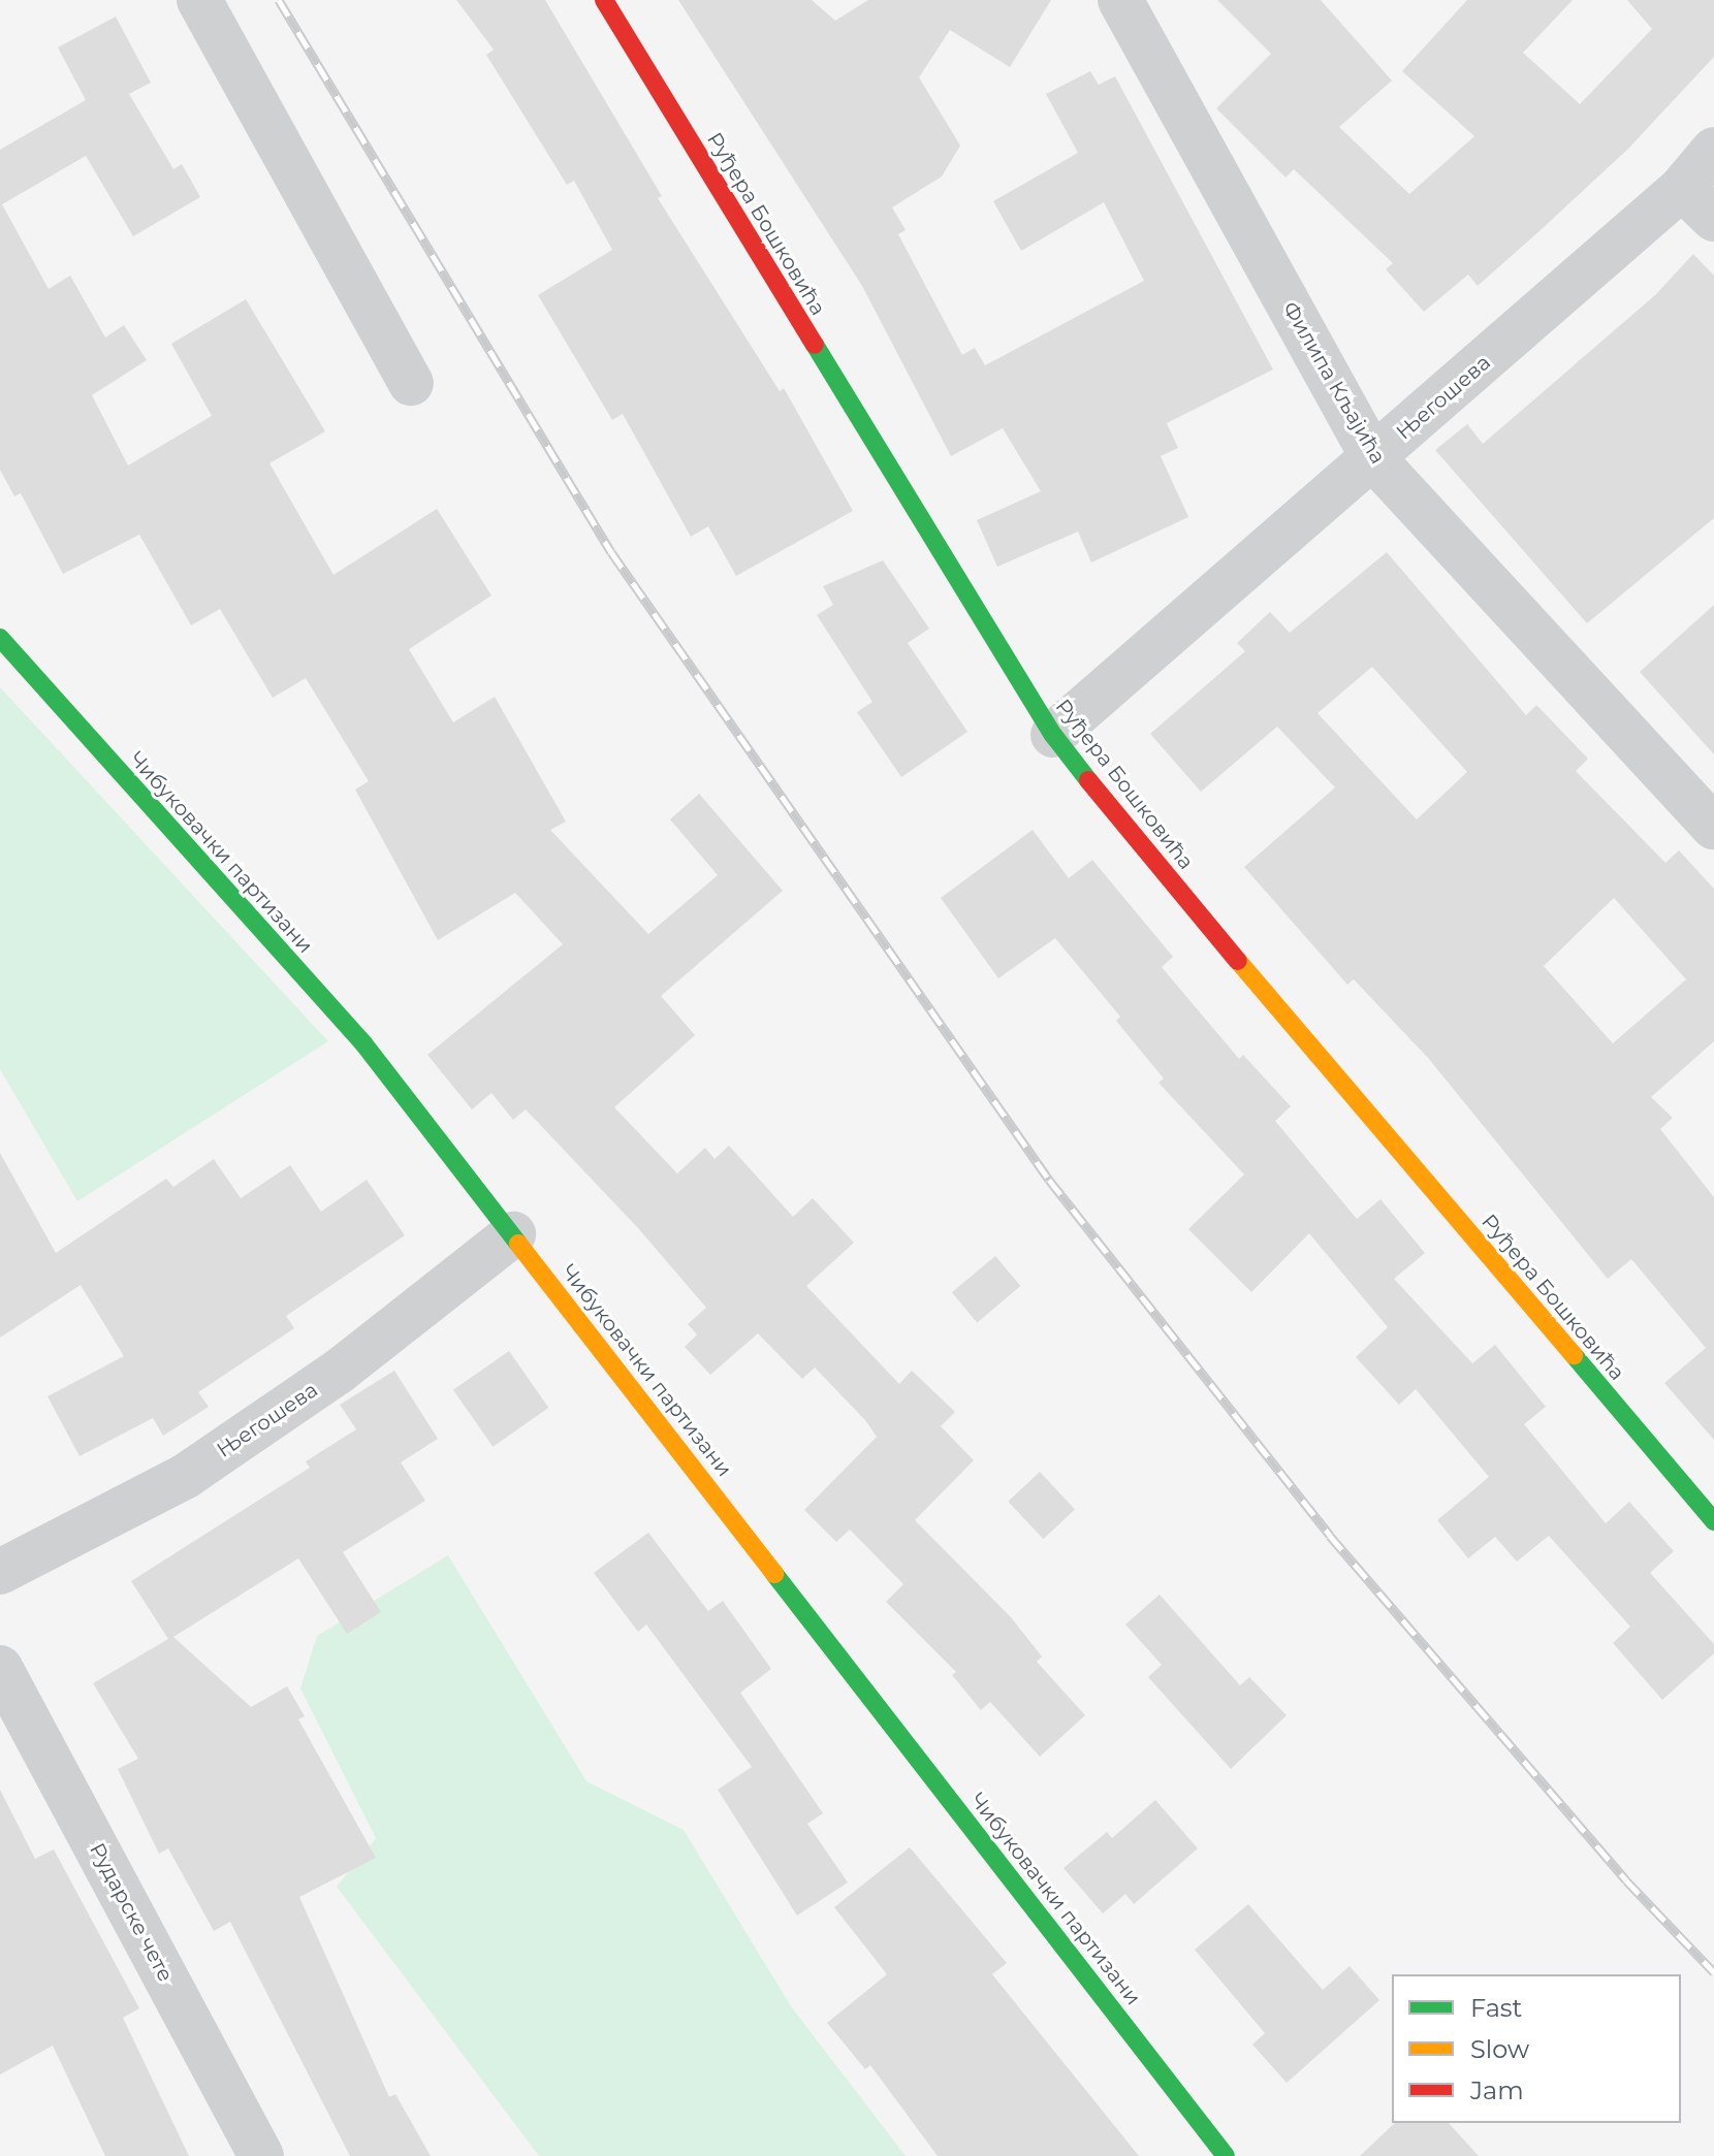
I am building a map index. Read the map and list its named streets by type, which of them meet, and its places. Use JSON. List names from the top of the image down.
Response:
{
  "streets": {
    "street": [
      "Руђера Бошковића",
      "Филипа Кљајића",
      "Његошева",
      "Чибуковачки партизани",
      "Рударске чете"
    ]
  },
  "crossings": [
    ["Руђера Бошковића", "Његошева"],
    ["Филипа Кљајића", "Његошева"],
    ["Његошева", "Чибуковачки партизани"]
  ],
  "legend": ["Fast", "Slow", "Jam"]
}
